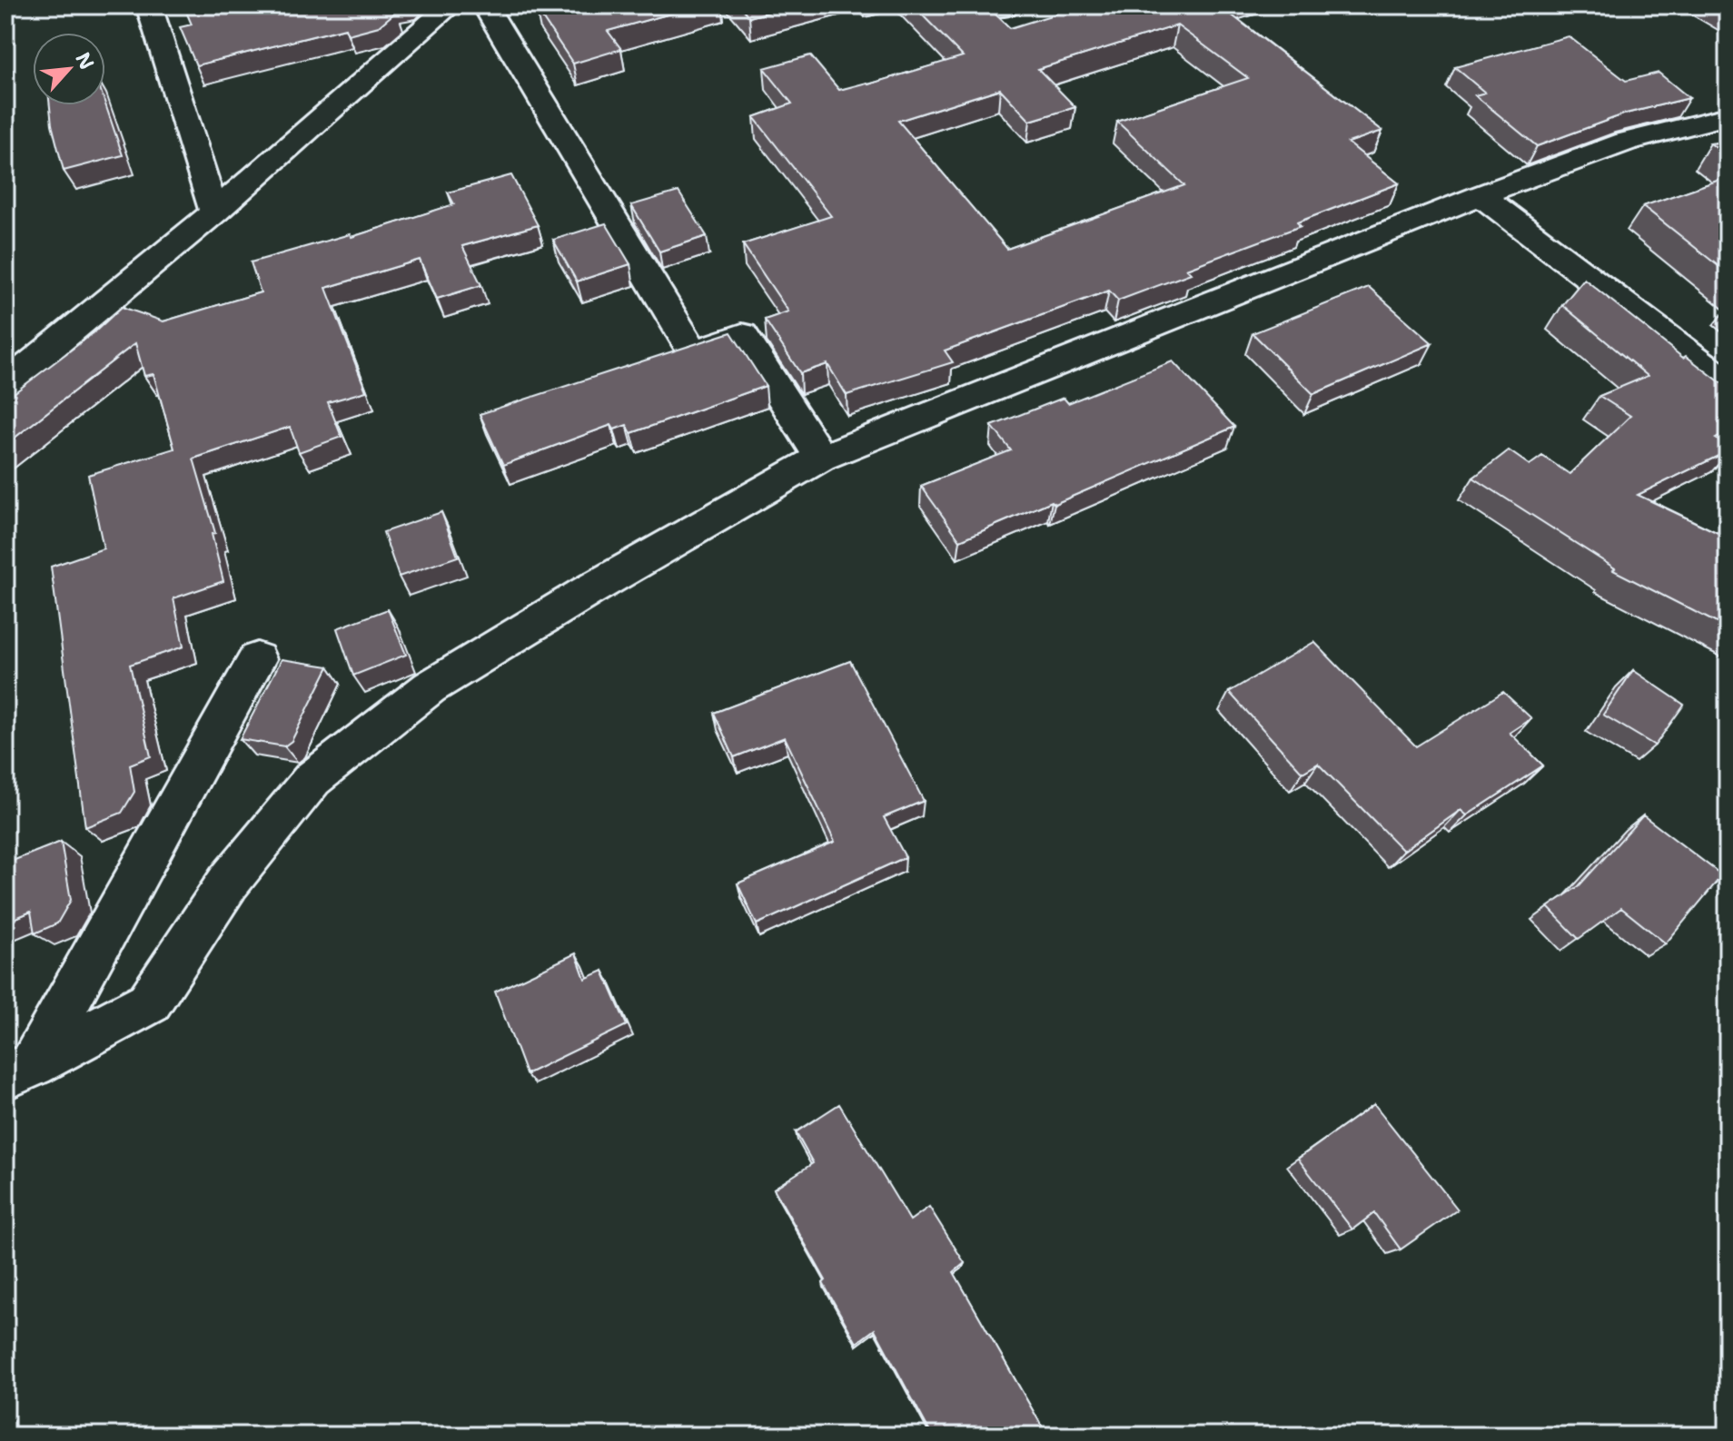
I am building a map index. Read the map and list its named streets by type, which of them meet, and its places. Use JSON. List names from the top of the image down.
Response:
{
  "north": "top right"
}
